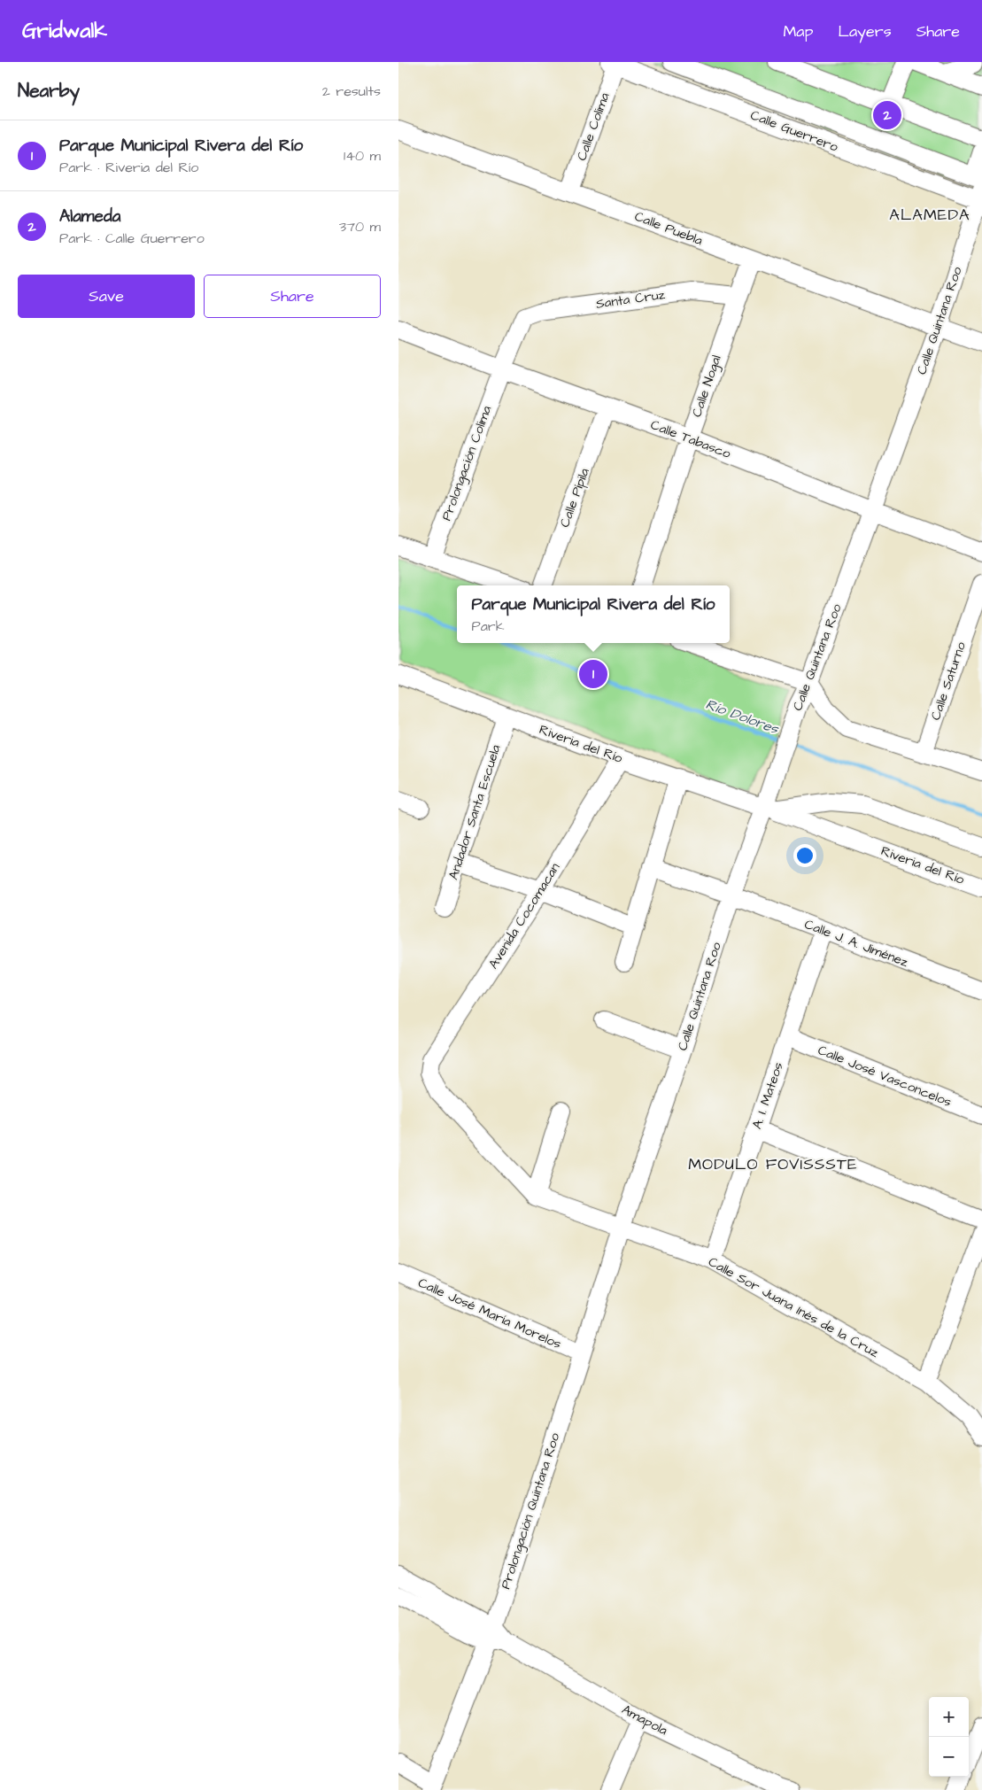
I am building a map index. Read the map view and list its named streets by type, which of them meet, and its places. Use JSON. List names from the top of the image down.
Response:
{
  "streets": {
    "street": [
      "Calle Colima",
      "Calle Guerrero",
      "Calle Puebla",
      "Santa Cruz",
      "Calle Quintana Roo",
      "Calle Nogal",
      "Calle Tabasco",
      "Prolongación Colima",
      "Calle Pípila",
      "Calle Saturno",
      "Riveria del Río",
      "Andador Santa Escuela",
      "Avenida Cocomacan",
      "Calle J. A. Jiménez",
      "Calle José Vasconcelos",
      "A. I. Mateos",
      "Calle Sor Juana Inés de la Cruz",
      "Calle José María Morelos",
      "Prolongación Quintana Roo",
      "Amapola"
    ]
  },
  "crossings": [
    ["Calle Colima", "Calle Guerrero"],
    ["Calle Colima", "Calle Puebla"],
    ["Calle Guerrero", "Calle Quintana Roo"],
    ["Calle Puebla", "Calle Quintana Roo"],
    ["Calle Puebla", "Calle Nogal"],
    ["Santa Cruz", "Calle Nogal"],
    ["Santa Cruz", "Prolongación Colima"],
    ["Calle Quintana Roo", "Calle Tabasco"],
    ["Calle Quintana Roo", "Riveria del Río"],
    ["Calle Quintana Roo", "Calle J. A. Jiménez"],
    ["Calle Quintana Roo", "Calle Sor Juana Inés de la Cruz"],
    ["Calle Quintana Roo", "Prolongación Quintana Roo"],
    ["Calle Nogal", "Calle Tabasco"],
    ["Calle Tabasco", "Prolongación Colima"],
    ["Calle Tabasco", "Calle Pípila"],
    ["Riveria del Río", "Andador Santa Escuela"],
    ["Riveria del Río", "Avenida Cocomacan"],
    ["Avenida Cocomacan", "Calle Sor Juana Inés de la Cruz"],
    ["Calle J. A. Jiménez", "A. I. Mateos"],
    ["Calle José Vasconcelos", "A. I. Mateos"],
    ["A. I. Mateos", "Calle Sor Juana Inés de la Cruz"],
    ["Calle Sor Juana Inés de la Cruz", "Prolongación Quintana Roo"],
    ["Calle José María Morelos", "Prolongación Quintana Roo"],
    ["Prolongación Quintana Roo", "Amapola"]
  ],
  "districts": ["ALAMEDA", "MODULO FOVISSSTE"],
  "water": ["Río Dolores"],
  "page": {
    "header": "Gridwalk",
    "nav": ["Map", "Layers", "Share"],
    "heading": ["Nearby", "2 results"],
    "pins": ["2", "1"],
    "list": [
      {
        "mark": "1",
        "name": "Parque Municipal Rivera del Río",
        "note": "Park · Riveria del Río",
        "value": "140 m"
      },
      {
        "mark": "2",
        "name": "Alameda",
        "note": "Park · Calle Guerrero",
        "value": "370 m"
      }
    ],
    "buttons": ["Save", "Share"],
    "popup": ["Parque Municipal Rivera del Río", "Park"],
    "map_buttons": ["+", "−"]
  }
}
